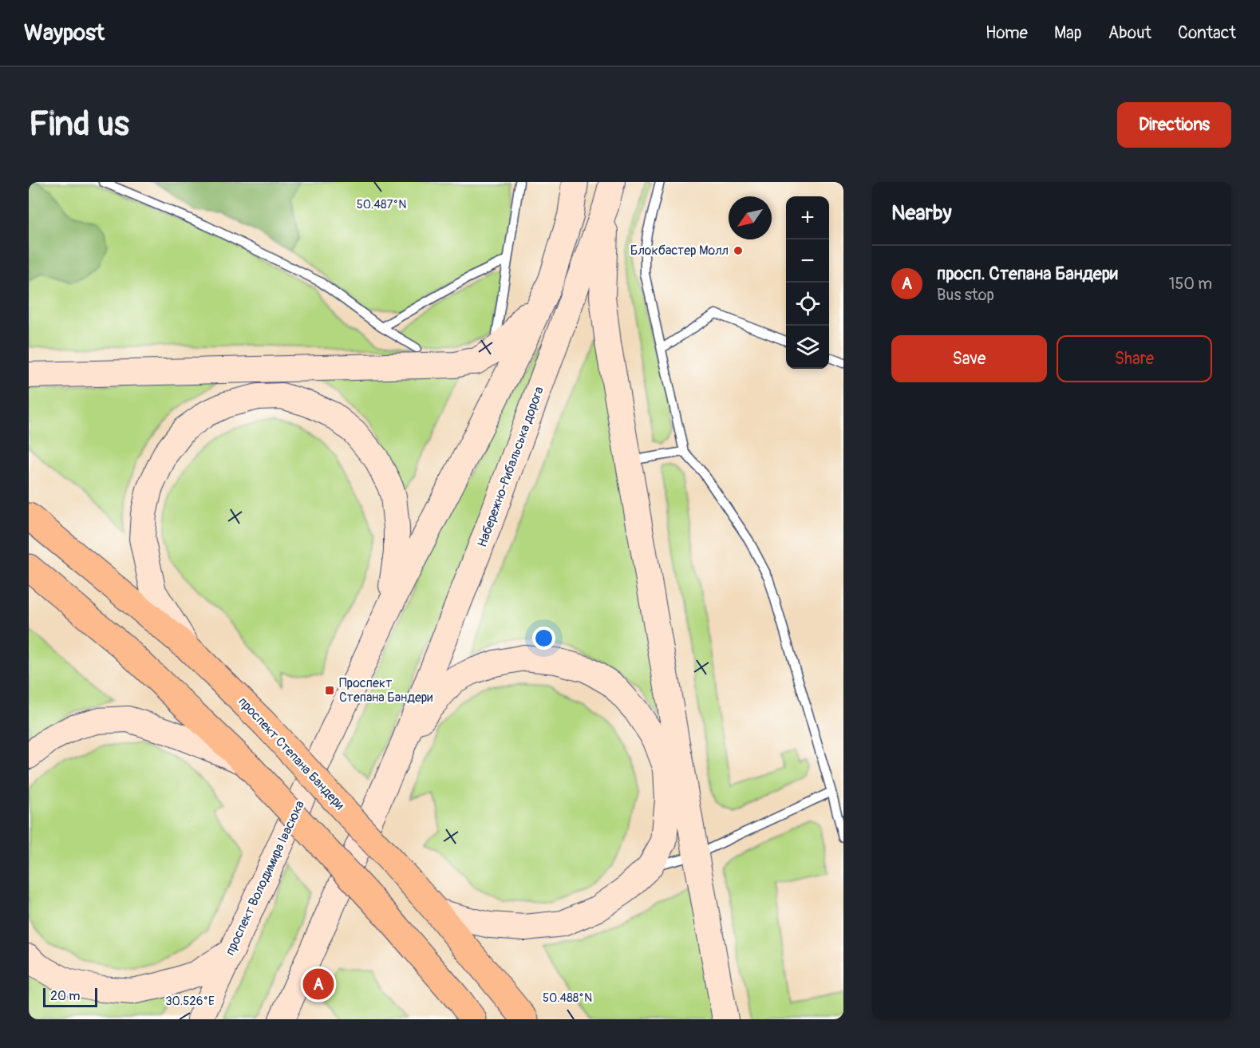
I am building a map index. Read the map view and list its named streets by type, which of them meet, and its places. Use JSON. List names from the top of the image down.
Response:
{
  "streets": {
    "main road": ["Набережно-Рибальська дорога", "проспект Степана Бандери", "проспект Володимира Івасюка"]
  },
  "places": {
    "other": ["Блокбастер Молл"],
    "transit": ["Проспект Степана Бандери"]
  },
  "scale_bar": "20 m",
  "north": "bottom left",
  "page": {
    "header": "Waypost",
    "nav": [
      "Home",
      "Map",
      "About",
      "Contact"
    ],
    "buttons": [
      "Directions",
      ["Save", "Share"]
    ],
    "title": "Find us",
    "heading": "Nearby",
    "map_buttons": ["+", "−"],
    "list": [
      {
        "mark": "A",
        "name": "просп. Степана Бандери",
        "note": "Bus stop",
        "value": "150 m"
      }
    ],
    "pins": "A",
    "scale": "20 m"
  },
  "coordinates": ["50.487°N", "50.488°N", "30.526°E"]
}
